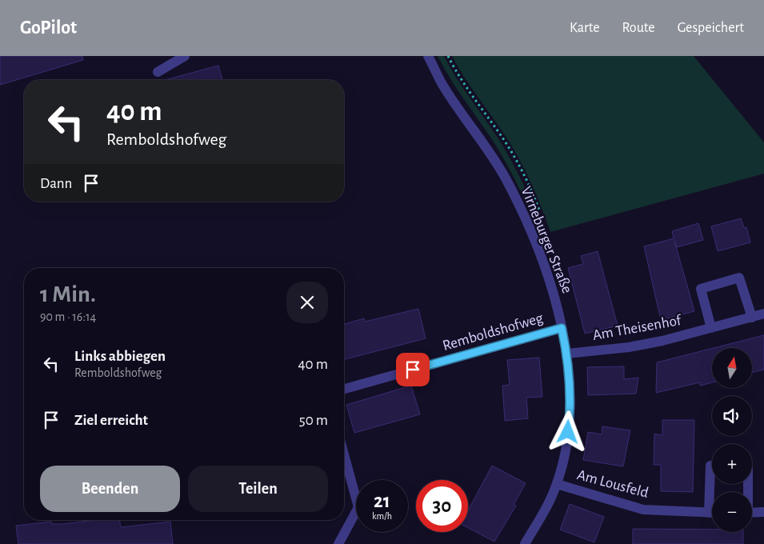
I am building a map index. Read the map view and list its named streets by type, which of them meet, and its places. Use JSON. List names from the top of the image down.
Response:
{
  "streets": {
    "street": [
      "Virneburger Straße",
      "Am Theisenhof",
      "Remboldshofweg",
      "Am Lousfeld"
    ]
  },
  "crossings": [
    ["Virneburger Straße", "Am Theisenhof"],
    ["Virneburger Straße", "Remboldshofweg"],
    ["Virneburger Straße", "Am Lousfeld"]
  ],
  "north": "top",
  "page": {
    "header": "GoPilot",
    "nav": ["Karte", "Route", "Gespeichert"],
    "turn": ["40 m", "Remboldshofweg"],
    "then": "Dann",
    "heading": ["1 Min.", "90 m · 16:14"],
    "list": [
      {
        "name": "Links abbiegen",
        "note": "Remboldshofweg",
        "value": "40 m"
      },
      {
        "name": "Ziel erreicht",
        "value": "50 m"
      }
    ],
    "map_buttons": ["+", "−"],
    "buttons": ["Beenden", "Teilen"],
    "speed": "21 km/h",
    "limit": "30"
  }
}
